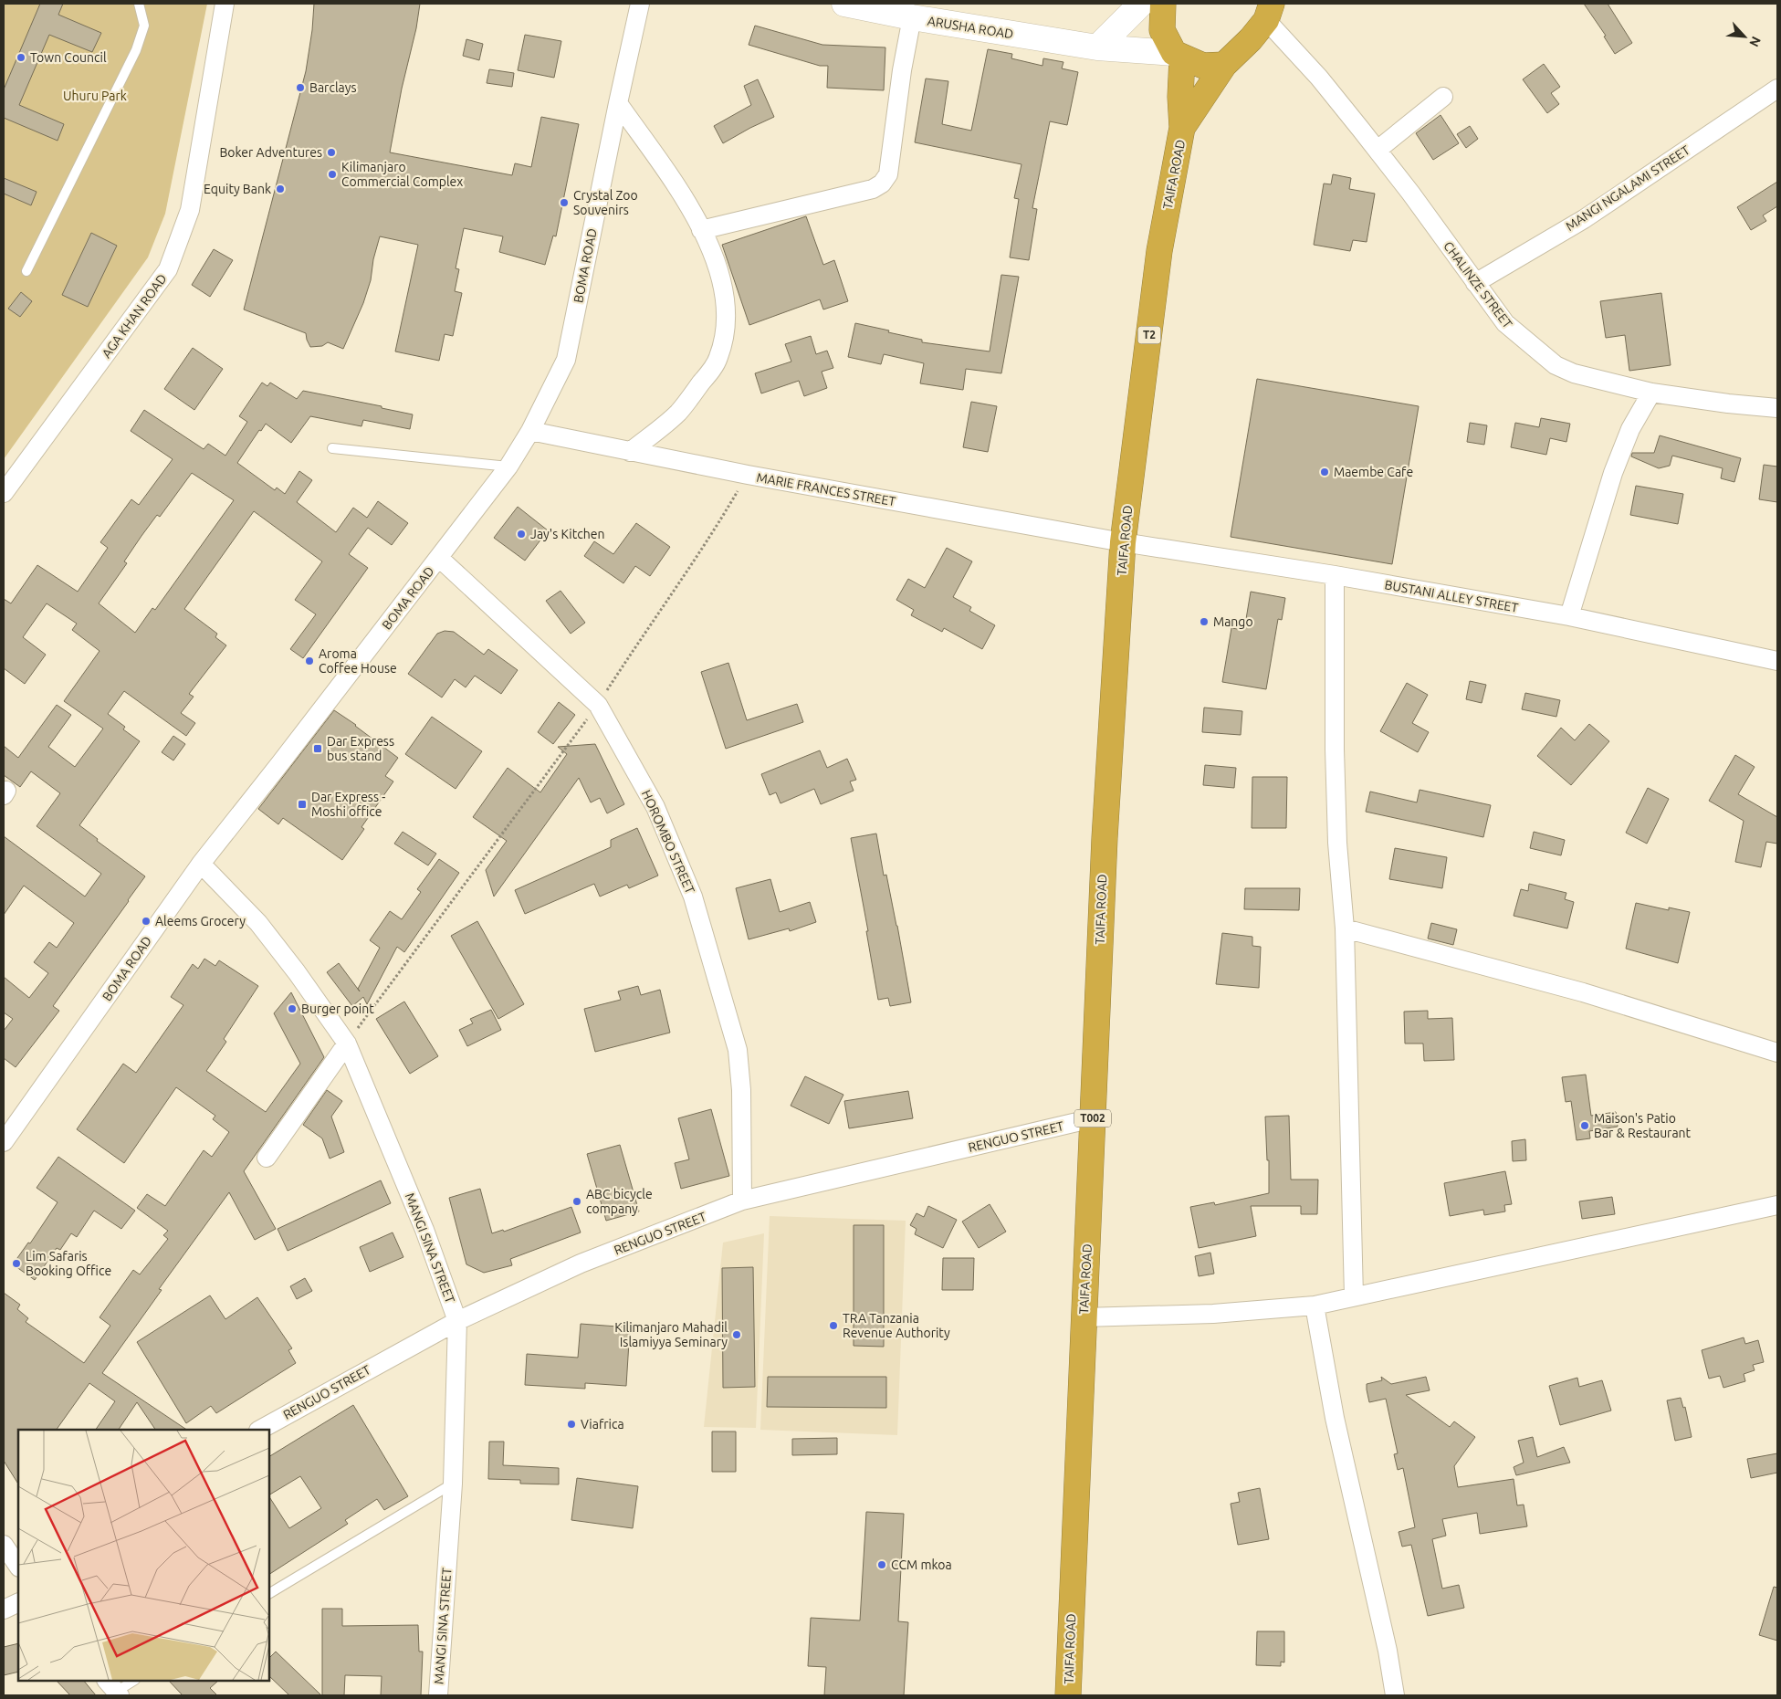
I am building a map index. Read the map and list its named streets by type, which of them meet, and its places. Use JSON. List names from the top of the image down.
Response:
{
  "streets": {
    "highway": ["TAIFA ROAD", "T2", "T002"],
    "main road": ["ARUSHA ROAD"],
    "street": [
      "MANGI NGALAMI STREET",
      "BOMA ROAD",
      "CHALINZE STREET",
      "AGA KHAN ROAD",
      "MARIE FRANCES STREET",
      "BUSTANI ALLEY STREET",
      "HOROMBO STREET",
      "RENGUO STREET",
      "MANGI SINA STREET"
    ]
  },
  "crossings": [
    ["ARUSHA ROAD", "TAIFA ROAD"],
    ["ARUSHA ROAD", "T2"],
    ["TAIFA ROAD", "T2"],
    ["TAIFA ROAD", "MARIE FRANCES STREET"],
    ["TAIFA ROAD", "BUSTANI ALLEY STREET"],
    ["TAIFA ROAD", "RENGUO STREET"],
    ["MANGI NGALAMI STREET", "CHALINZE STREET"],
    ["BOMA ROAD", "MARIE FRANCES STREET"],
    ["BOMA ROAD", "HOROMBO STREET"],
    ["BOMA ROAD", "MANGI SINA STREET"],
    ["CHALINZE STREET", "T2"],
    ["MARIE FRANCES STREET", "BUSTANI ALLEY STREET"],
    ["HOROMBO STREET", "RENGUO STREET"],
    ["RENGUO STREET", "MANGI SINA STREET"]
  ],
  "parks": ["Uhuru Park"],
  "places": {
    "other": [
      "Town Council",
      "Barclays",
      "Boker Adventures",
      "Kilimanjaro Commercial Complex",
      "Equity Bank",
      "Crystal Zoo Souvenirs",
      "Maembe Cafe",
      "Jay's Kitchen",
      "Mango",
      "Aroma Coffee House",
      "Aleems Grocery",
      "Burger point",
      "Maison's Patio Bar & Restaurant",
      "ABC bicycle company",
      "Lim Safaris Booking Office",
      "TRA Tanzania Revenue Authority",
      "Kilimanjaro Mahadil Islamiyya Seminary",
      "Viafrica",
      "CCM mkoa"
    ],
    "transit": ["Dar Express bus stand", "Dar Express - Moshi office"]
  },
  "north": "bottom right"
}
